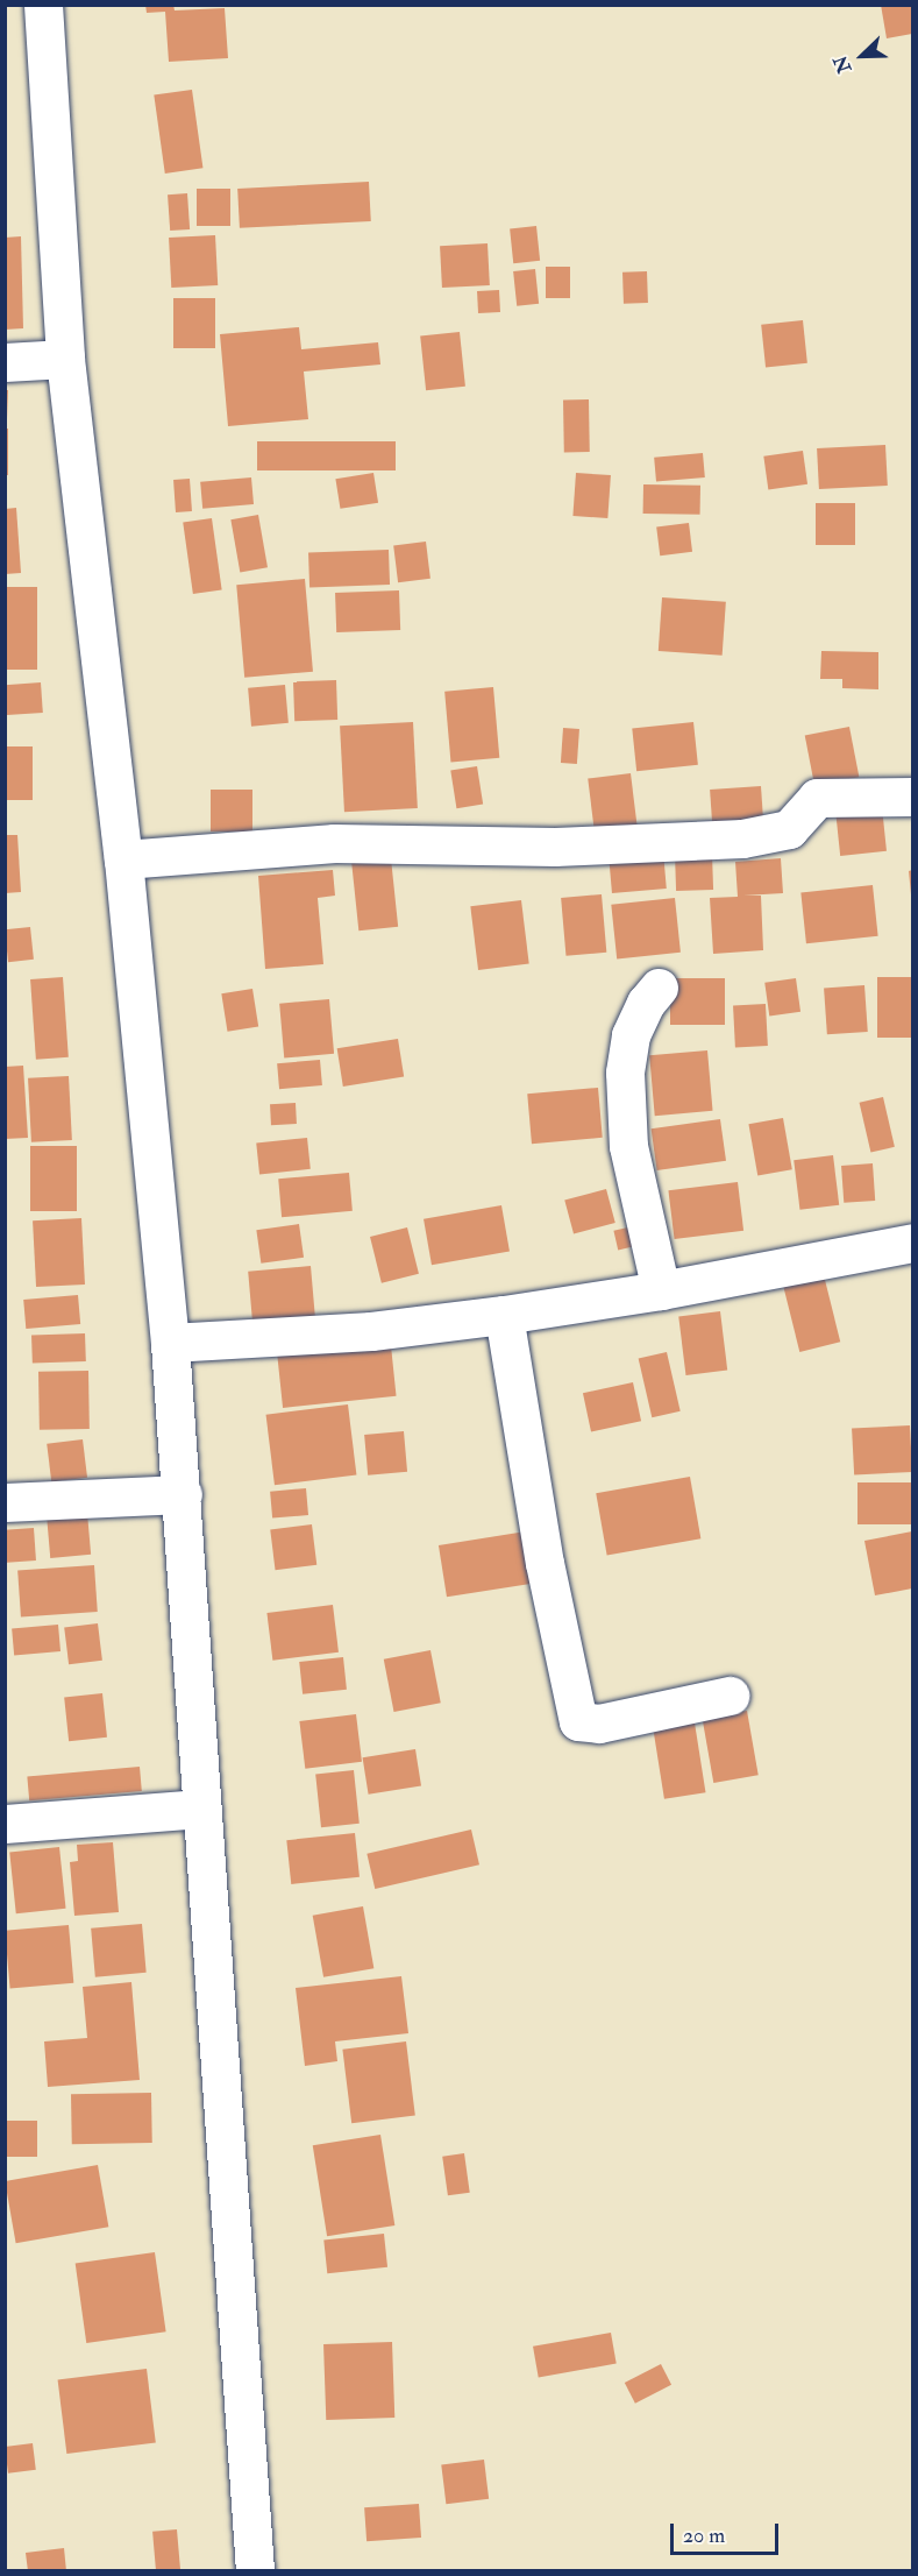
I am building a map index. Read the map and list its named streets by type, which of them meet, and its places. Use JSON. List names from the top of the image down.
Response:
{
  "scale_bar": "20 m",
  "north": "bottom left"
}
